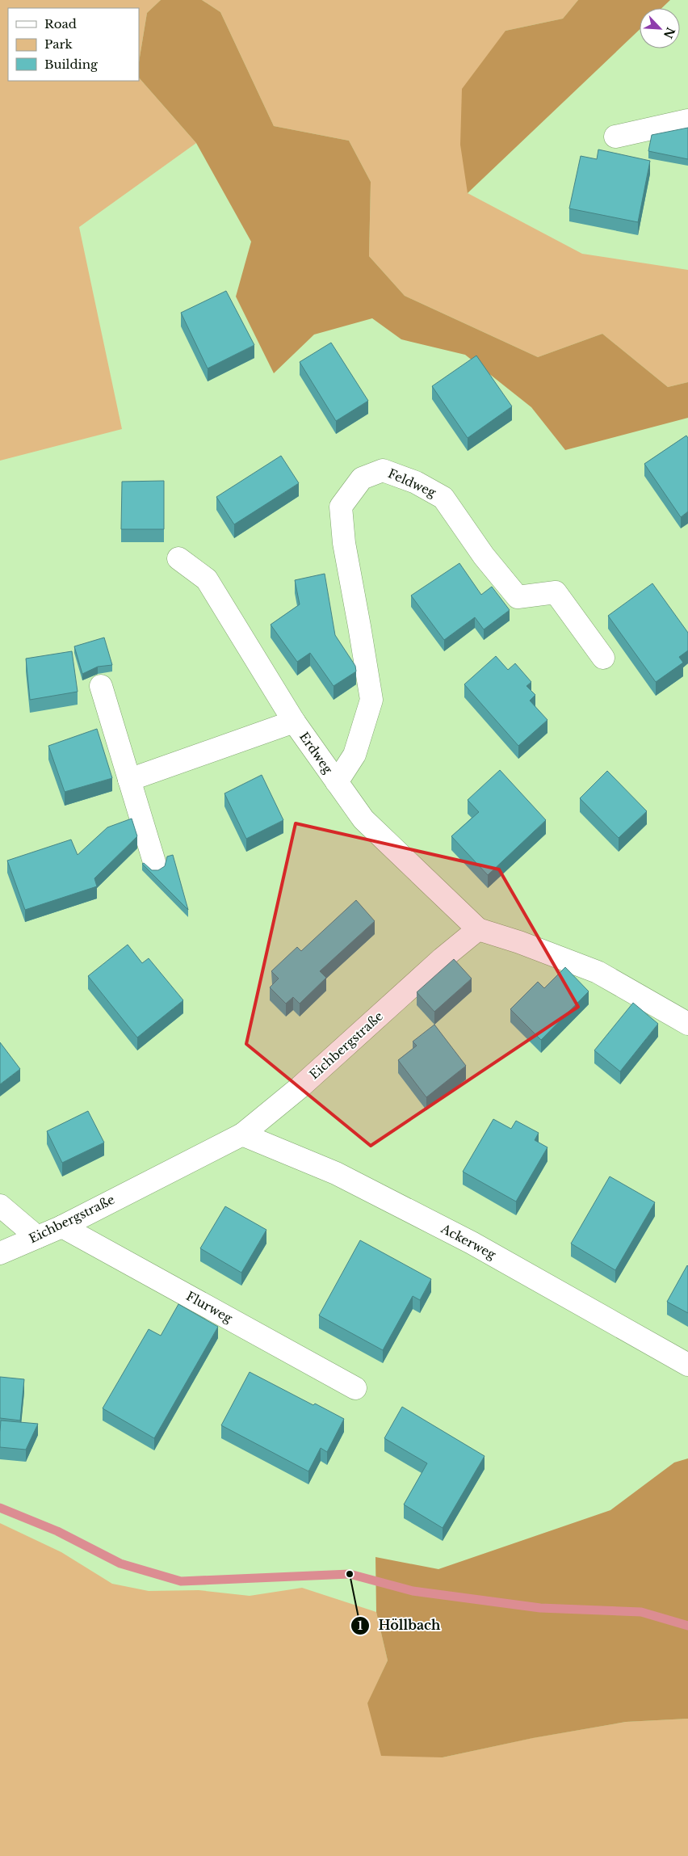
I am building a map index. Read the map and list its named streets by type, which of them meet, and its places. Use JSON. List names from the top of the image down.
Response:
{
  "streets": {
    "street": [
      "Feldweg",
      "Erdweg",
      "Eichbergstraße",
      "Ackerweg",
      "Flurweg"
    ]
  },
  "crossings": [
    ["Feldweg", "Erdweg"],
    ["Erdweg", "Eichbergstraße"],
    ["Eichbergstraße", "Ackerweg"],
    ["Eichbergstraße", "Flurweg"]
  ],
  "places": ["Höllbach"],
  "legend": ["Road", "Park", "Building"],
  "north": "bottom right"
}
